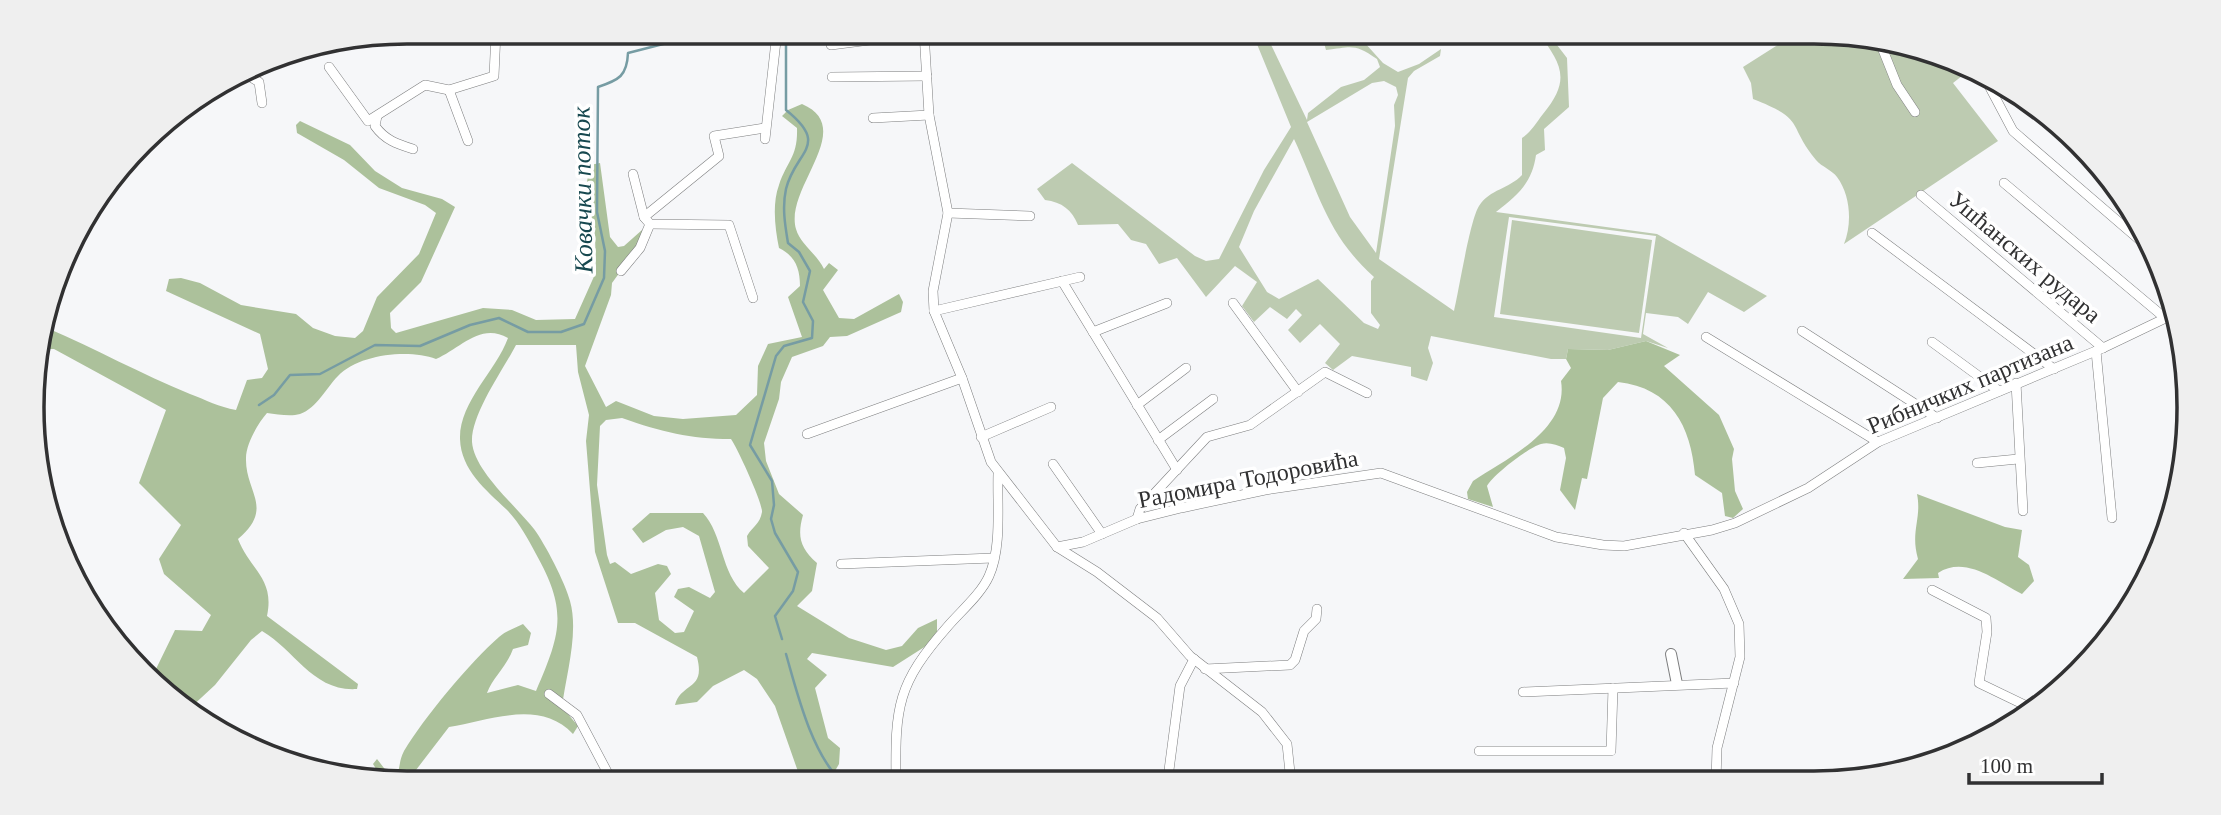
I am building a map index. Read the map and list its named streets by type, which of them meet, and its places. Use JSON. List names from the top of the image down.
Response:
{
  "streets": {
    "street": ["Ушћанских рудара", "Рибничких партизана", "Радомира Тодоровића"]
  },
  "crossings": [
    ["Ушћанских рудара", "Рибничких партизана"],
    ["Рибничких партизана", "Радомира Тодоровића"]
  ],
  "water": ["Ковачки поток"],
  "scale_bar": "100 m"
}
